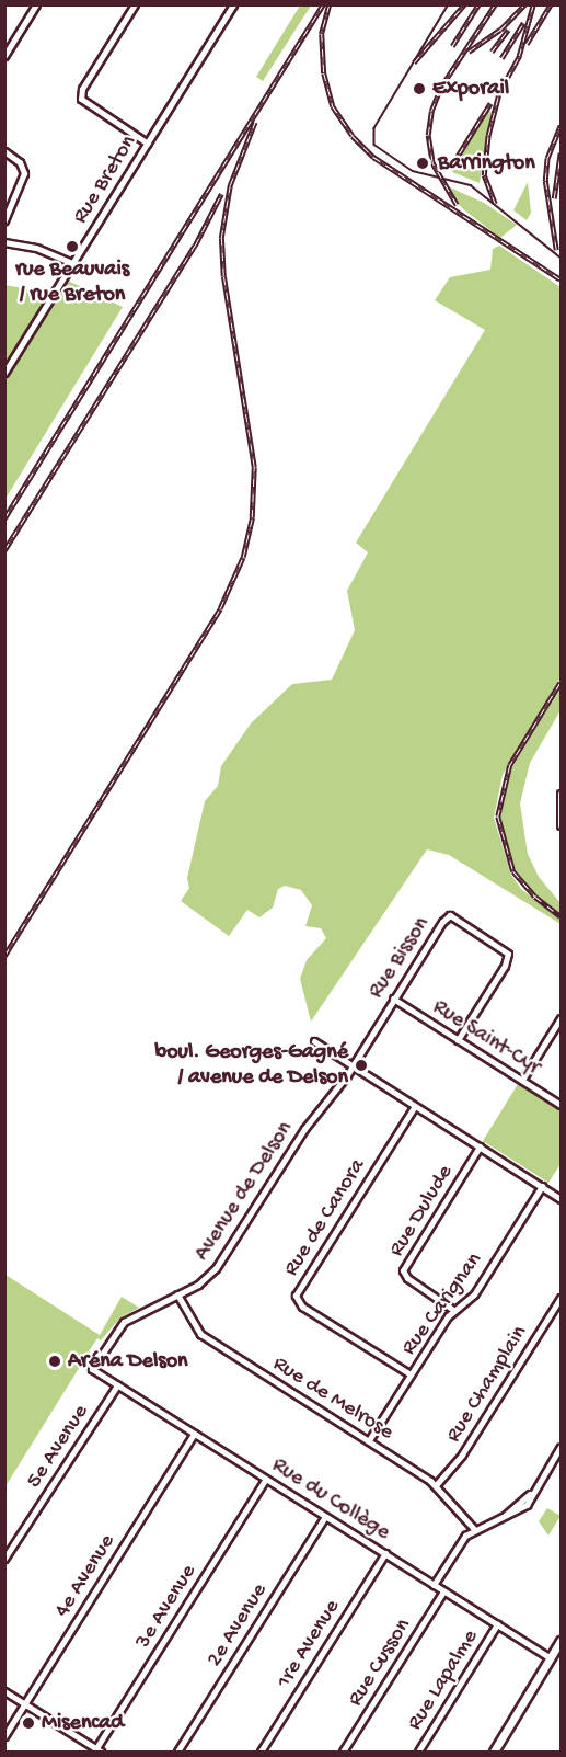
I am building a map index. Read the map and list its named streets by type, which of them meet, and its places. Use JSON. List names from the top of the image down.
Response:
{
  "streets": {
    "street": [
      "Rue Breton",
      "Rue Bisson",
      "Rue Saint-Cyr",
      "Avenue de Delson",
      "Rue Dulude",
      "Rue de Canora",
      "Rue Carignan",
      "Rue Champlain",
      "Rue de Melrose",
      "5e Avenue",
      "Rue du Collège",
      "4e Avenue",
      "3e Avenue",
      "2e Avenue",
      "1re Avenue",
      "Rue Cusson",
      "Rue Lapalme"
    ]
  },
  "crossings": [
    ["Rue Bisson", "Rue Saint-Cyr"],
    ["Rue Bisson", "Avenue de Delson"],
    ["Avenue de Delson", "Rue de Melrose"],
    ["Avenue de Delson", "Rue du Collège"],
    ["Rue Dulude", "Rue Carignan"],
    ["Rue de Canora", "Rue Carignan"],
    ["Rue Carignan", "Rue de Melrose"],
    ["Rue Champlain", "Rue de Melrose"],
    ["5e Avenue", "Rue du Collège"],
    ["Rue du Collège", "4e Avenue"],
    ["Rue du Collège", "3e Avenue"],
    ["Rue du Collège", "2e Avenue"],
    ["Rue du Collège", "1re Avenue"],
    ["Rue du Collège", "Rue Cusson"],
    ["Rue du Collège", "Rue Lapalme"]
  ],
  "places": [
    "Exporail",
    "Barrington",
    "rue Beauvais / rue Breton",
    "boul. Georges-Gagné / avenue de Delson",
    "Aréna Delson",
    "Misencad"
  ]
}
